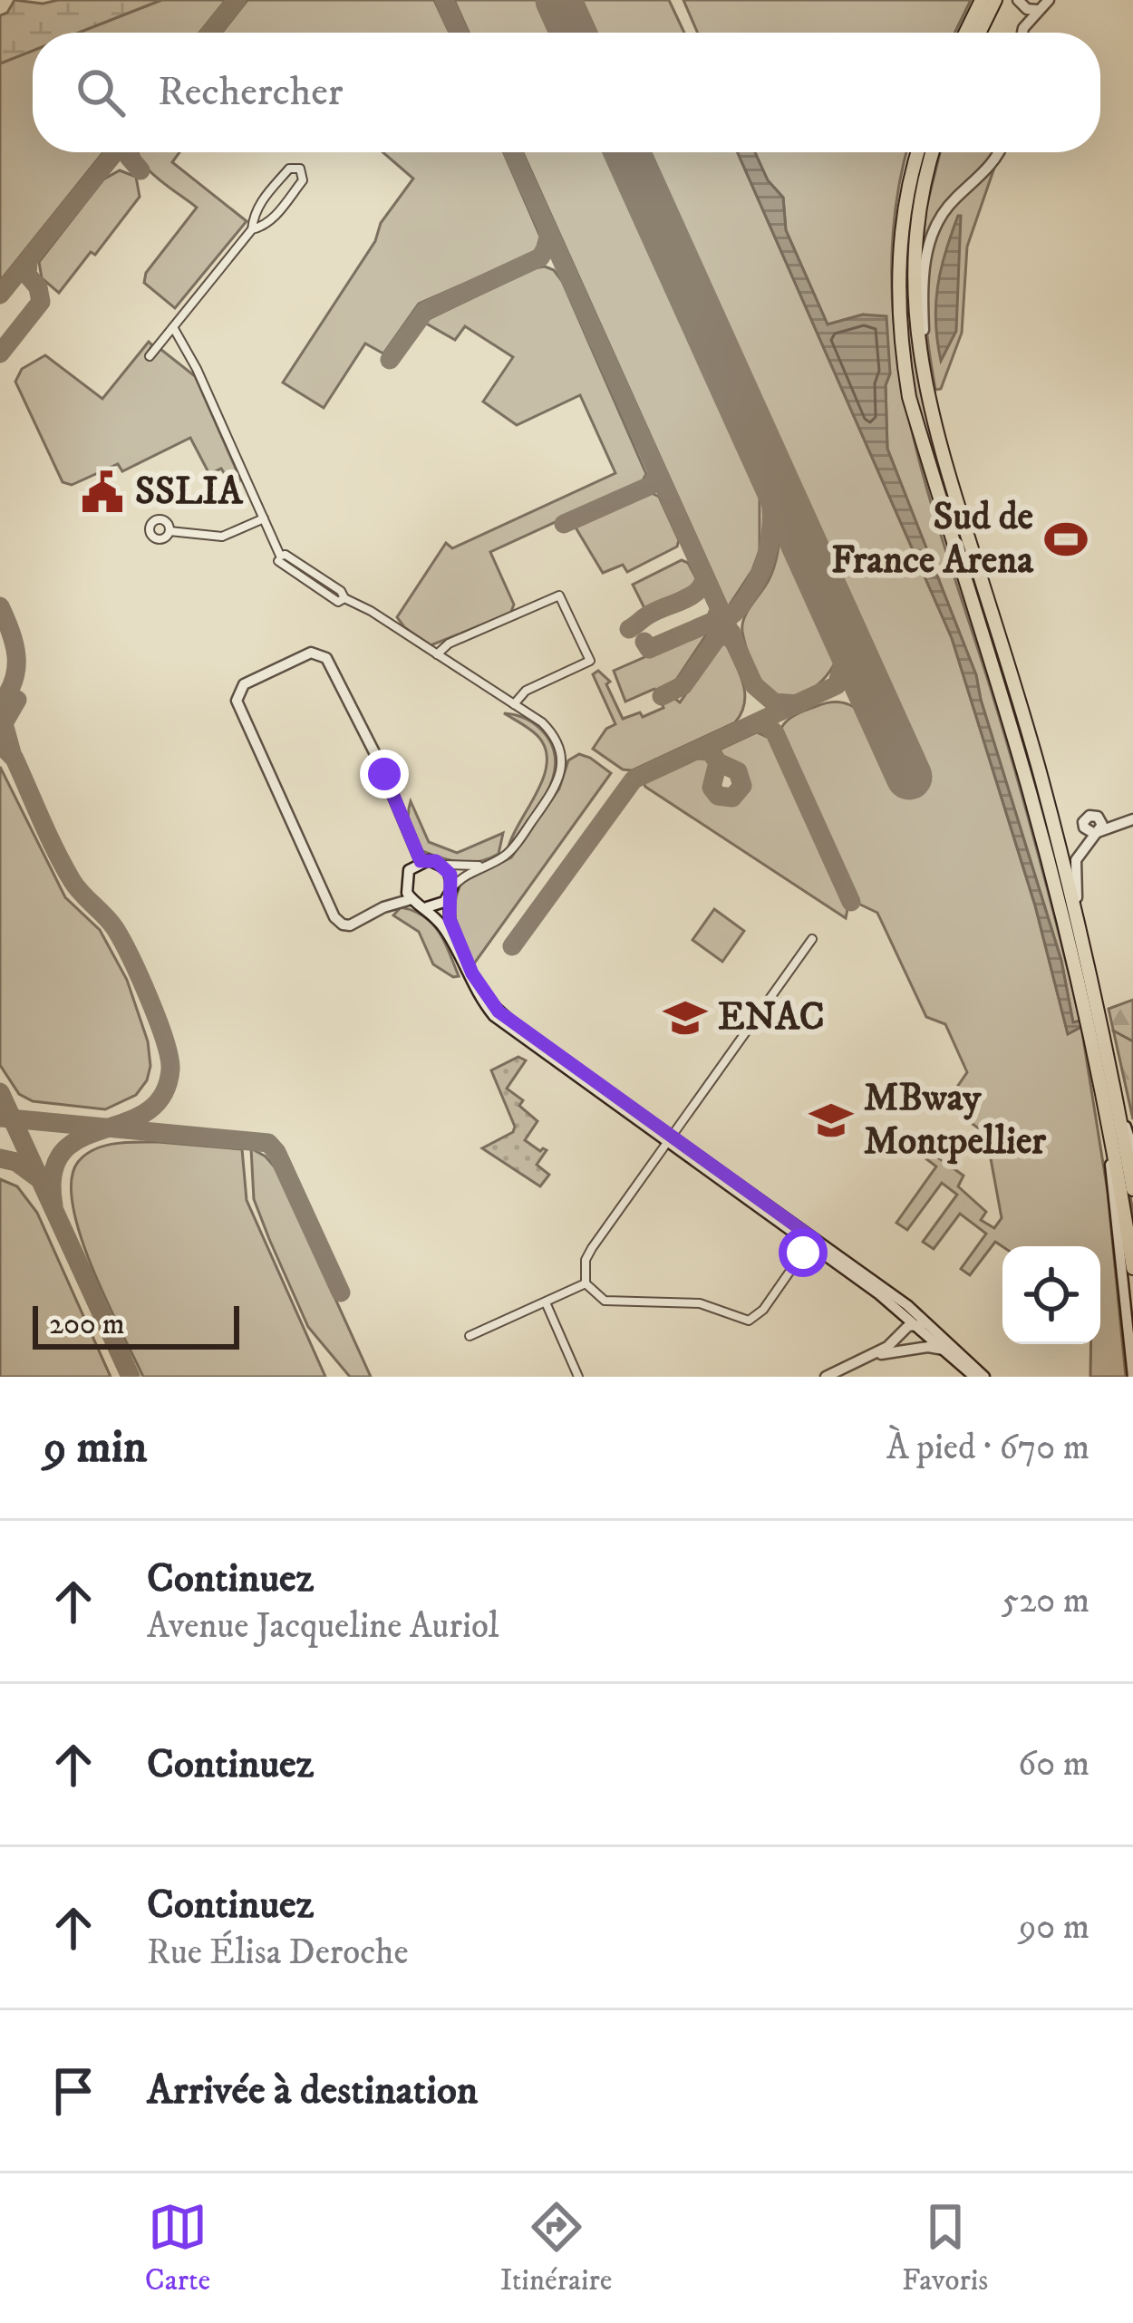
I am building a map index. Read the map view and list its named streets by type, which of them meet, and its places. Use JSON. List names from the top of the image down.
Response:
{
  "places": {
    "public building": ["SSLIA"],
    "sports": ["Sud de France Arena"],
    "school or university": ["ENAC", "MBway Montpellier"]
  },
  "scale_bar": "200 m",
  "page": {
    "search": "Rechercher",
    "scale": "200 m",
    "heading": ["9 min", "À pied · 670 m"],
    "list": [
      ["Continuez", "Avenue Jacqueline Auriol", "520 m"],
      ["Continuez", "60 m"],
      ["Continuez", "Rue Élisa Deroche", "90 m"],
      "Arrivée à destination"
    ],
    "nav": ["Carte", "Itinéraire", "Favoris"]
  }
}
